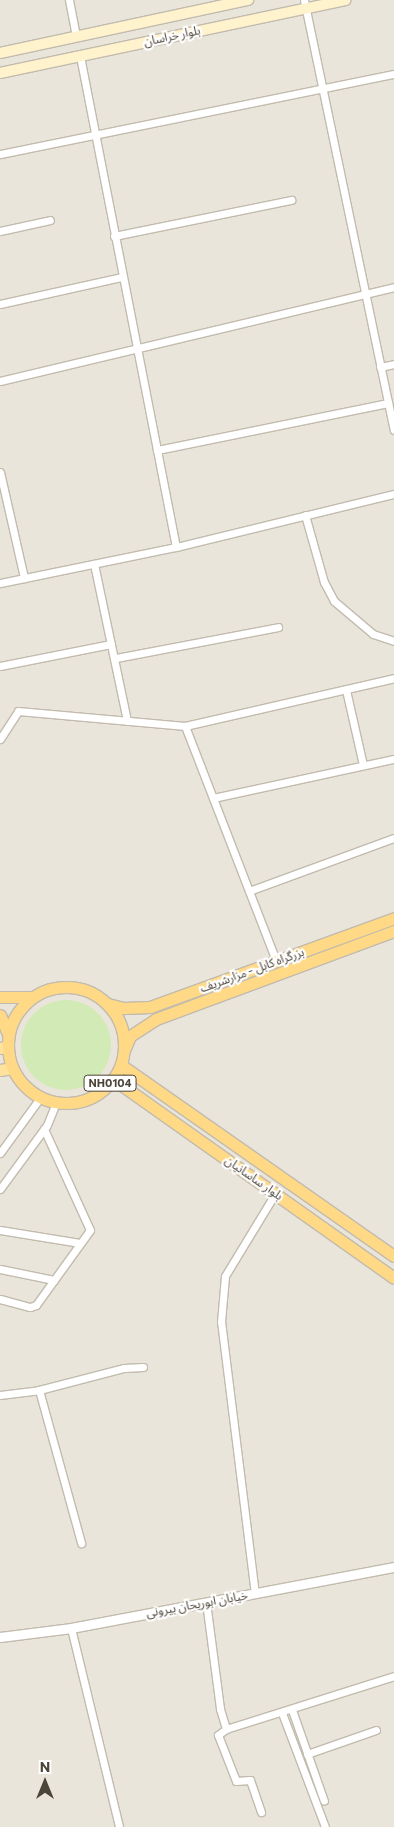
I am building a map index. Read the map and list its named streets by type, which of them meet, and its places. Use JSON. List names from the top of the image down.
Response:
{
  "streets": {
    "highway": ["بزرگراه کابل - مزارشریف", "NH0104", "بلوار ساسانیان"],
    "main road": ["بلوار خراسان"],
    "street": ["خیابان ابوریحان بیرونی"]
  },
  "crossings": [
    ["بزرگراه کابل - مزارشریف", "NH0104"],
    ["بزرگراه کابل - مزارشریف", "بلوار ساسانیان"],
    ["NH0104", "بلوار ساسانیان"]
  ],
  "north": "top"
}
